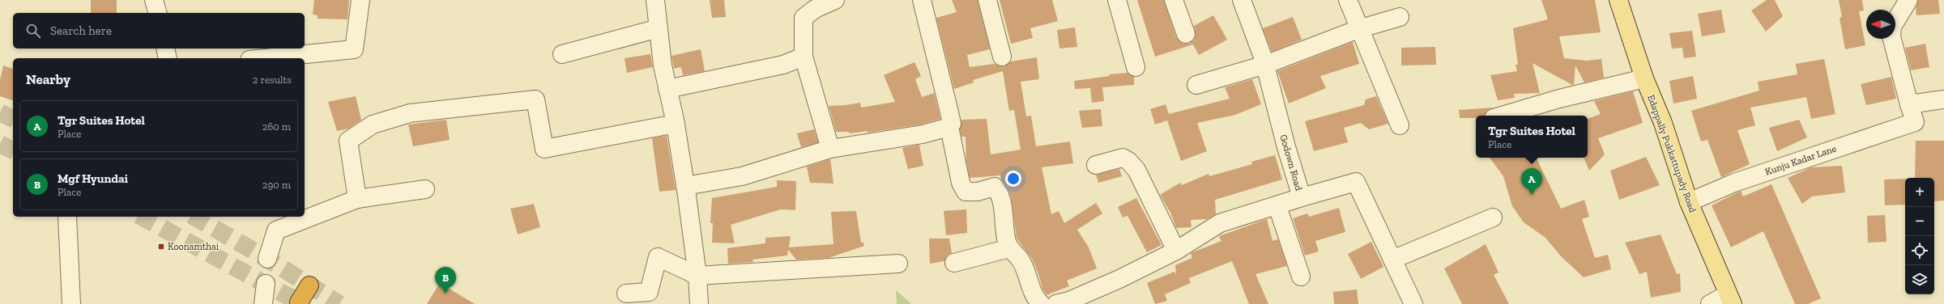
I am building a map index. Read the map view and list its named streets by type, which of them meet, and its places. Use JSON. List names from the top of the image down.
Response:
{
  "streets": {
    "main road": ["Edappally Pukkattupady Road"],
    "street": ["Kunju Kadar Lane", "Godown Road"]
  },
  "crossings": [
    ["Edappally Pukkattupady Road", "Kunju Kadar Lane"]
  ],
  "places": {
    "transit": ["Koonamthai"]
  },
  "north": "left",
  "page": {
    "search": "Search here",
    "heading": ["Nearby", "2 results"],
    "list": [
      {
        "mark": "A",
        "name": "Tgr Suites Hotel",
        "note": "Place",
        "value": "260 m"
      },
      {
        "mark": "B",
        "name": "Mgf Hyundai",
        "note": "Place",
        "value": "290 m"
      }
    ],
    "popup": ["Tgr Suites Hotel", "Place"],
    "pins": ["A", "B"],
    "map_buttons": ["+", "−"]
  }
}
